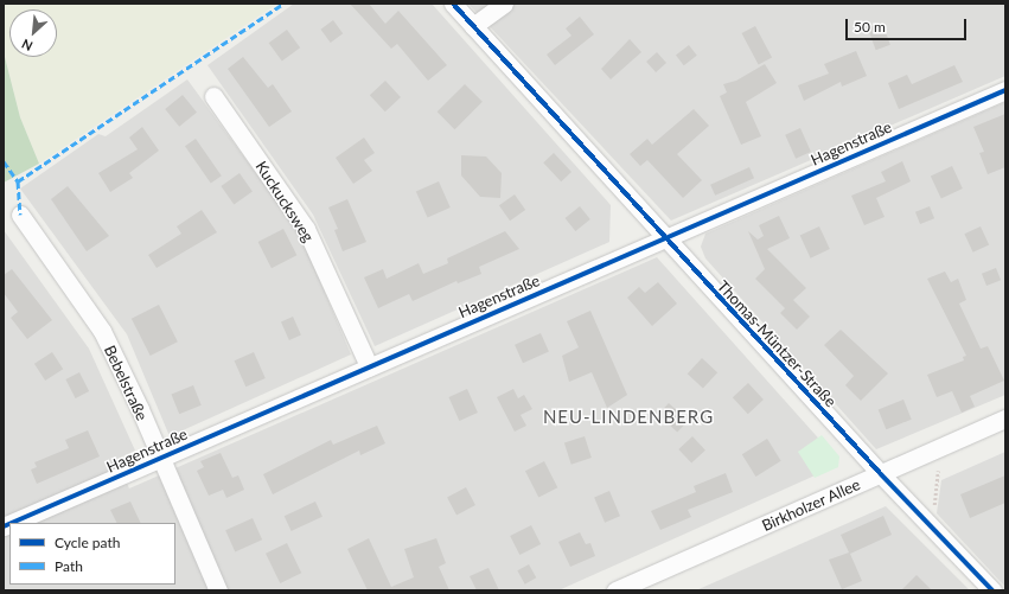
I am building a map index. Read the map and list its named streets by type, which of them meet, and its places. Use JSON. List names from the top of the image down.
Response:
{
  "streets": {
    "street": [
      "Hagenstraße",
      "Kuckucksweg",
      "Thomas-Müntzer-Straße",
      "Bebelstraße",
      "Birkholzer Allee"
    ]
  },
  "crossings": [
    ["Hagenstraße", "Kuckucksweg"],
    ["Hagenstraße", "Thomas-Müntzer-Straße"],
    ["Hagenstraße", "Bebelstraße"],
    ["Thomas-Müntzer-Straße", "Birkholzer Allee"]
  ],
  "districts": ["NEU-LINDENBERG"],
  "legend": ["Cycle path", "Path"],
  "scale_bar": "50 m",
  "north": "bottom left"
}
